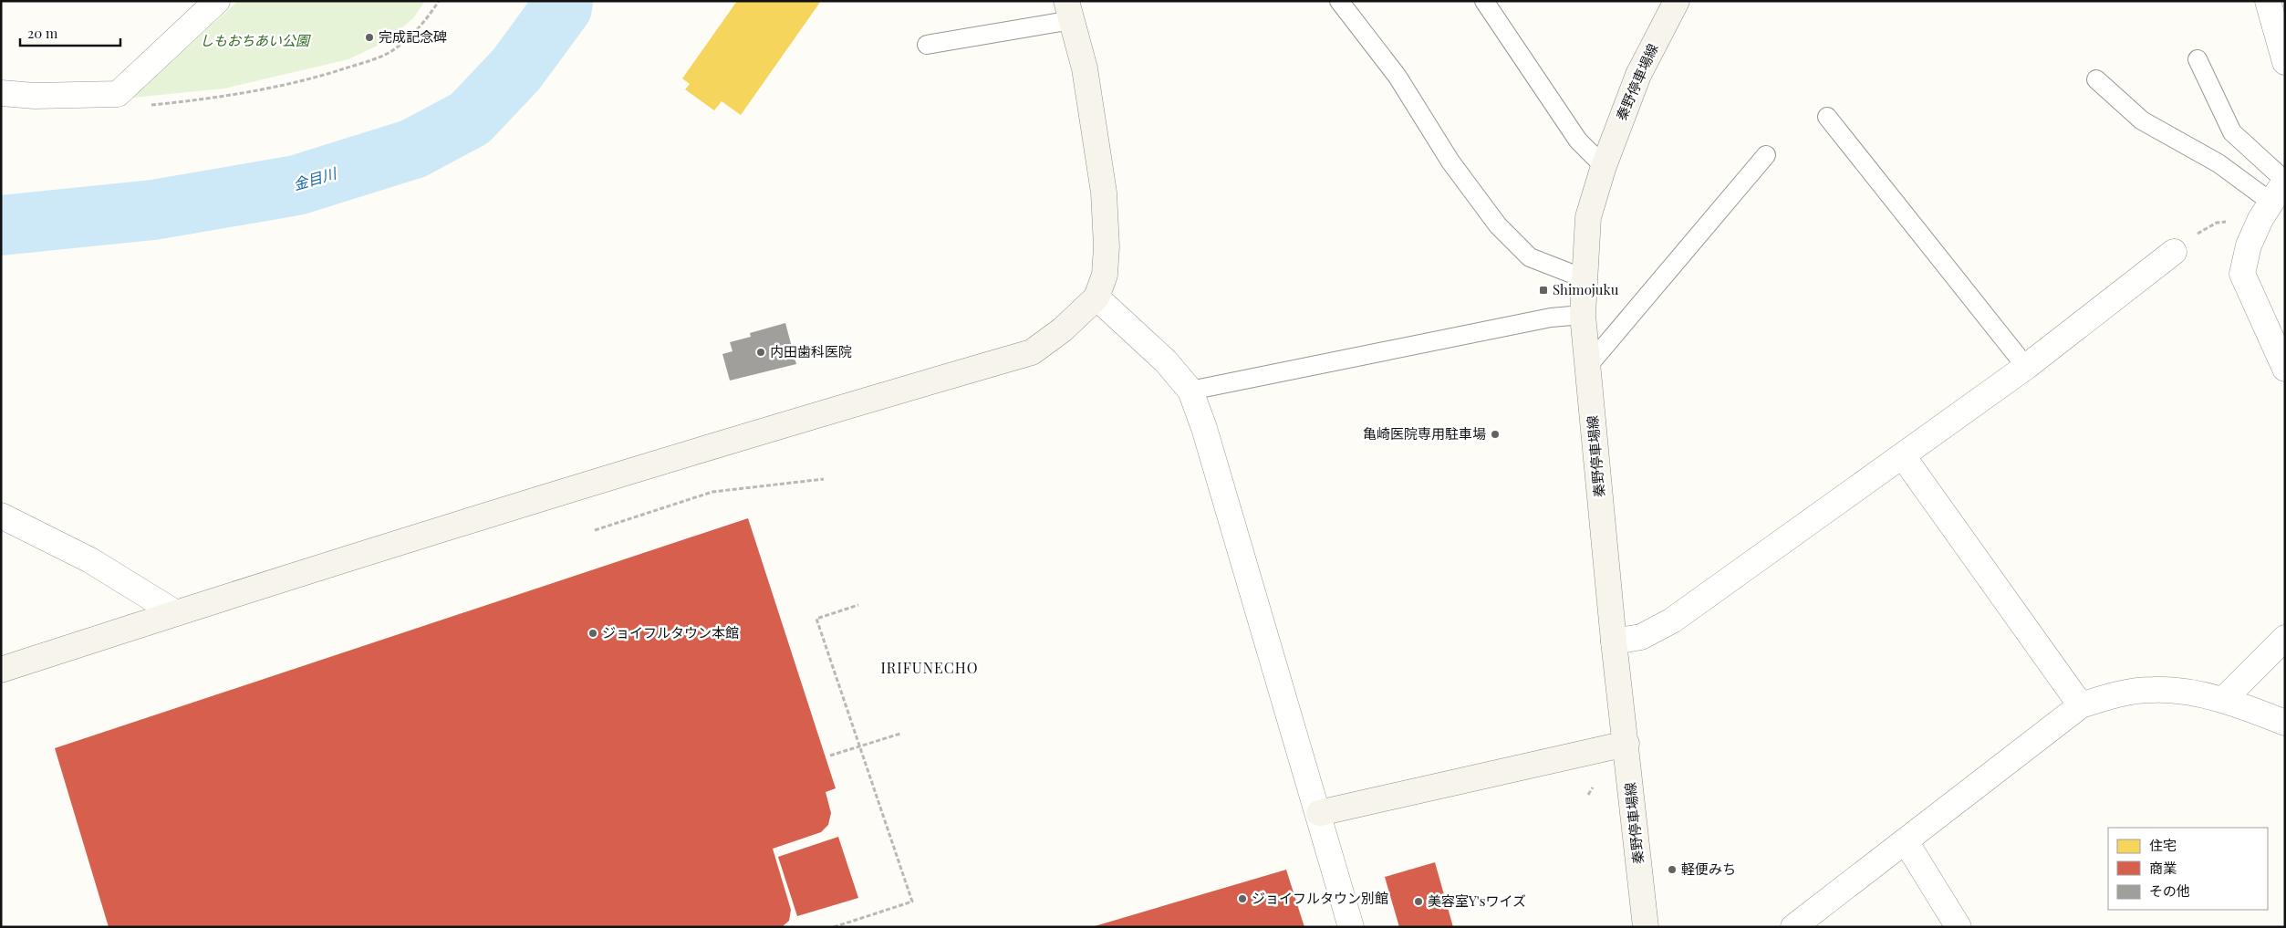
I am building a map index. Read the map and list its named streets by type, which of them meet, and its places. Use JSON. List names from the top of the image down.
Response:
{
  "streets": {
    "street": ["秦野停車場線"]
  },
  "districts": ["IRIFUNECHO"],
  "water": ["金目川"],
  "parks": ["しもおちあい公園"],
  "places": {
    "other": [
      "完成記念碑",
      "内田歯科医院",
      "亀崎医院専用駐車場",
      "ジョイフルタウン本館",
      "軽便みち",
      "ジョイフルタウン別館",
      "美容室Y'sワイズ"
    ],
    "transit": ["Shimojuku"]
  },
  "legend": ["住宅", "商業", "その他"],
  "scale_bar": "20 m"
}
